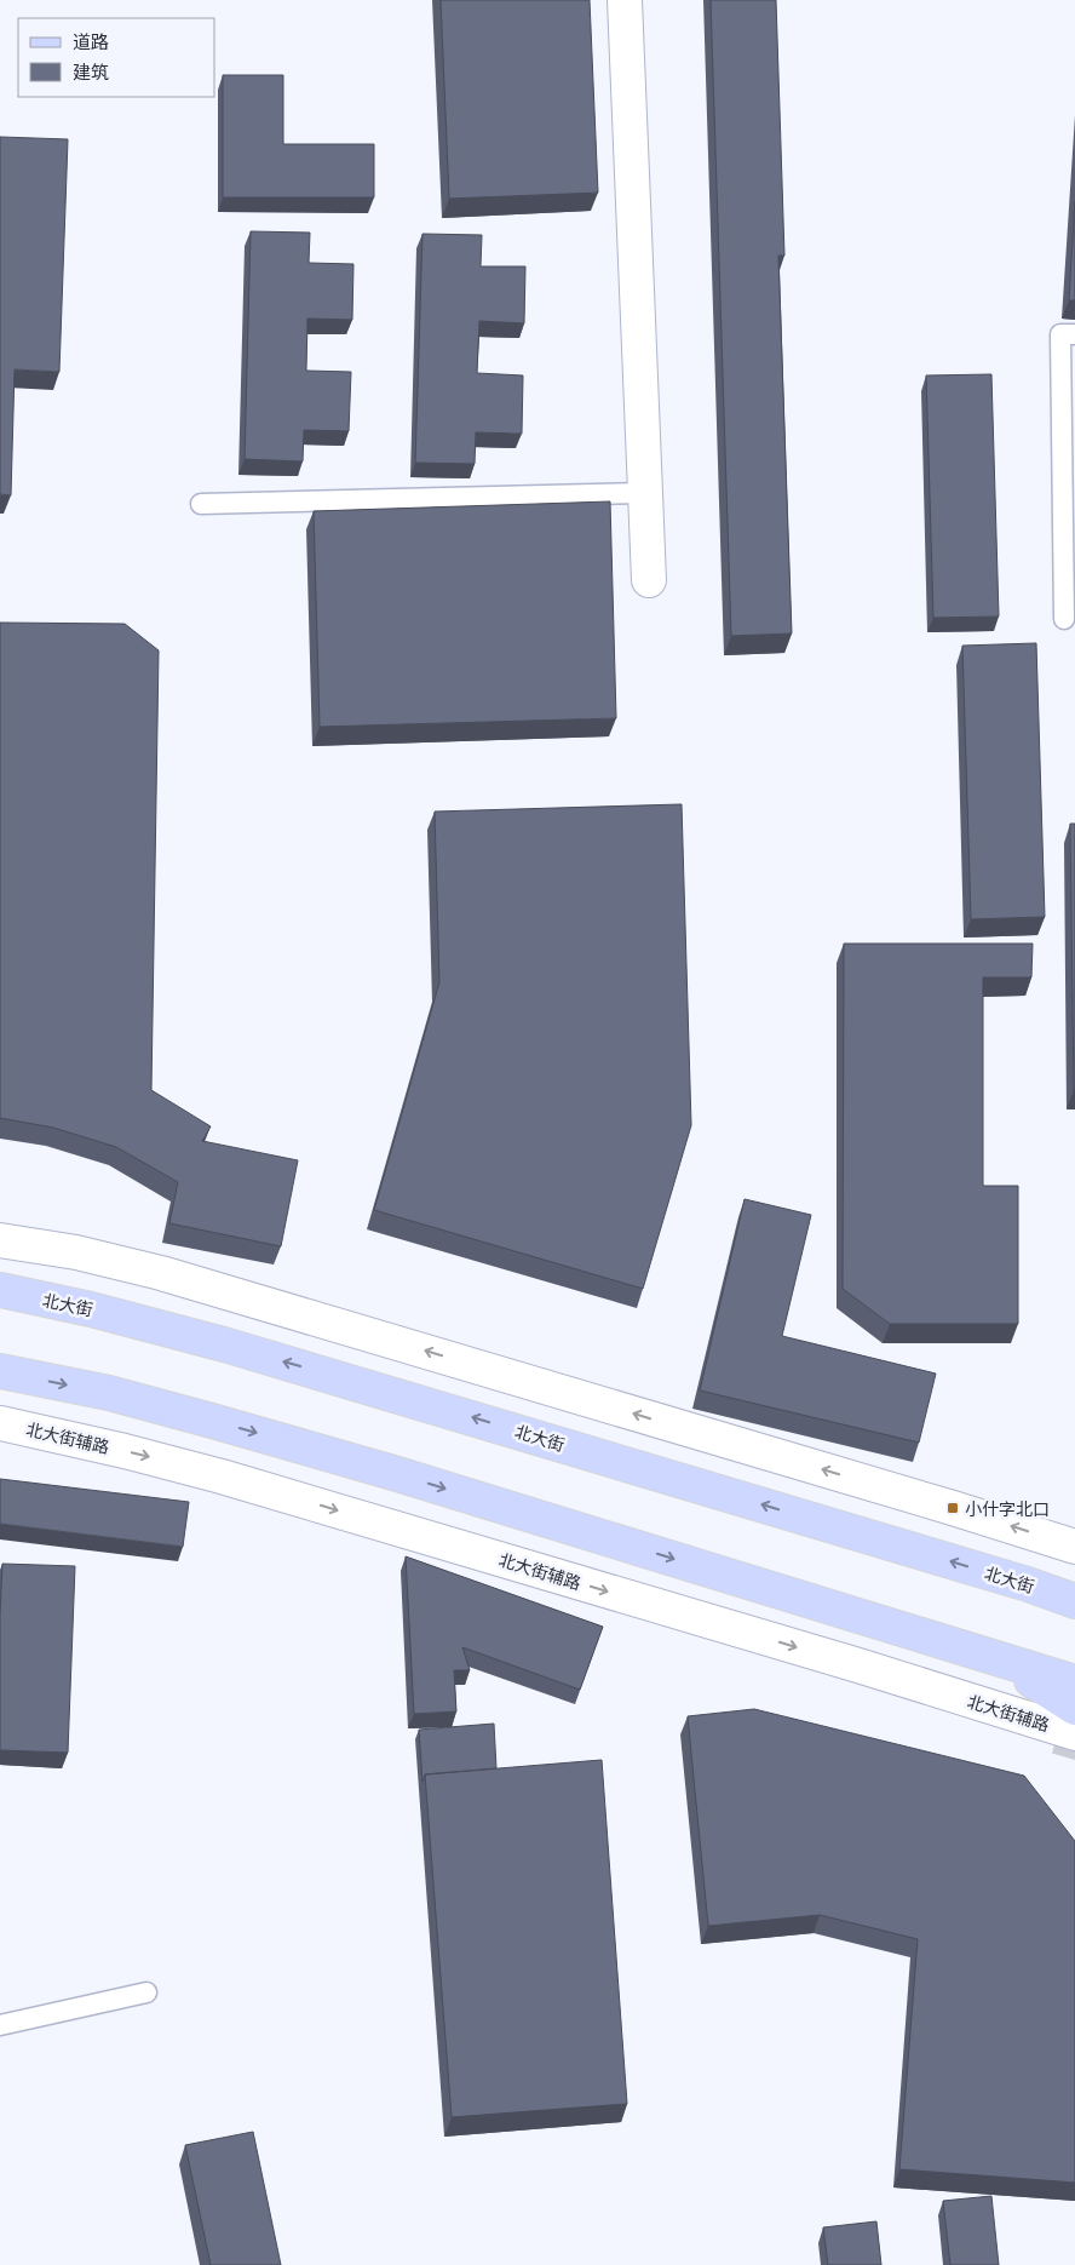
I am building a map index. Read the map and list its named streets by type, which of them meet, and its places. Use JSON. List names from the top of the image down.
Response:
{
  "streets": {
    "main road": ["北大街"],
    "street": ["北大街辅路"]
  },
  "places": {
    "transit": ["小什字北口"]
  },
  "legend": ["道路", "建筑"]
}
